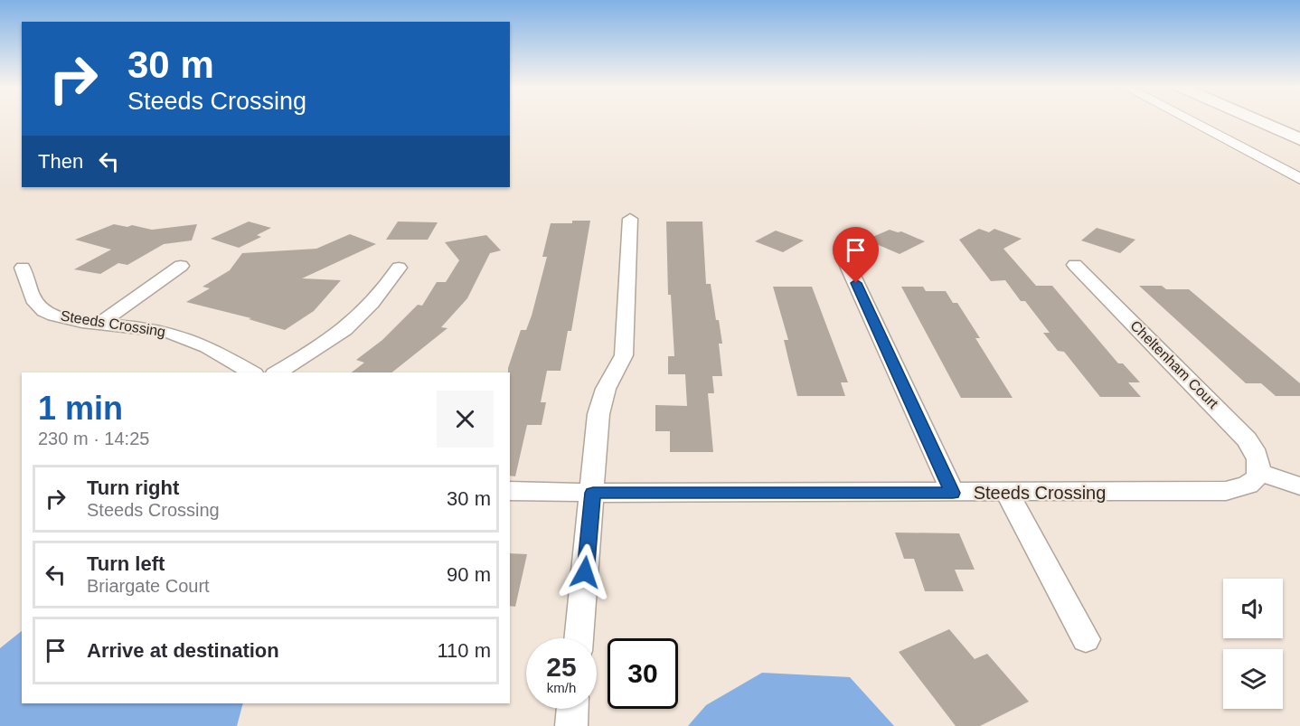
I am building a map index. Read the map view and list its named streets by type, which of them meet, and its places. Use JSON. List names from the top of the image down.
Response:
{
  "streets": {
    "street": ["Steeds Crossing", "Cheltenham Court"]
  },
  "crossings": [
    ["Steeds Crossing", "Cheltenham Court"]
  ],
  "page": {
    "turn": ["30 m", "Steeds Crossing"],
    "then": "Then",
    "heading": ["1 min", "230 m · 14:25"],
    "list": [
      {
        "name": "Turn right",
        "note": "Steeds Crossing",
        "value": "30 m"
      },
      {
        "name": "Turn left",
        "note": "Briargate Court",
        "value": "90 m"
      },
      {
        "name": "Arrive at destination",
        "value": "110 m"
      }
    ],
    "speed": "25 km/h",
    "limit": "30"
  }
}
